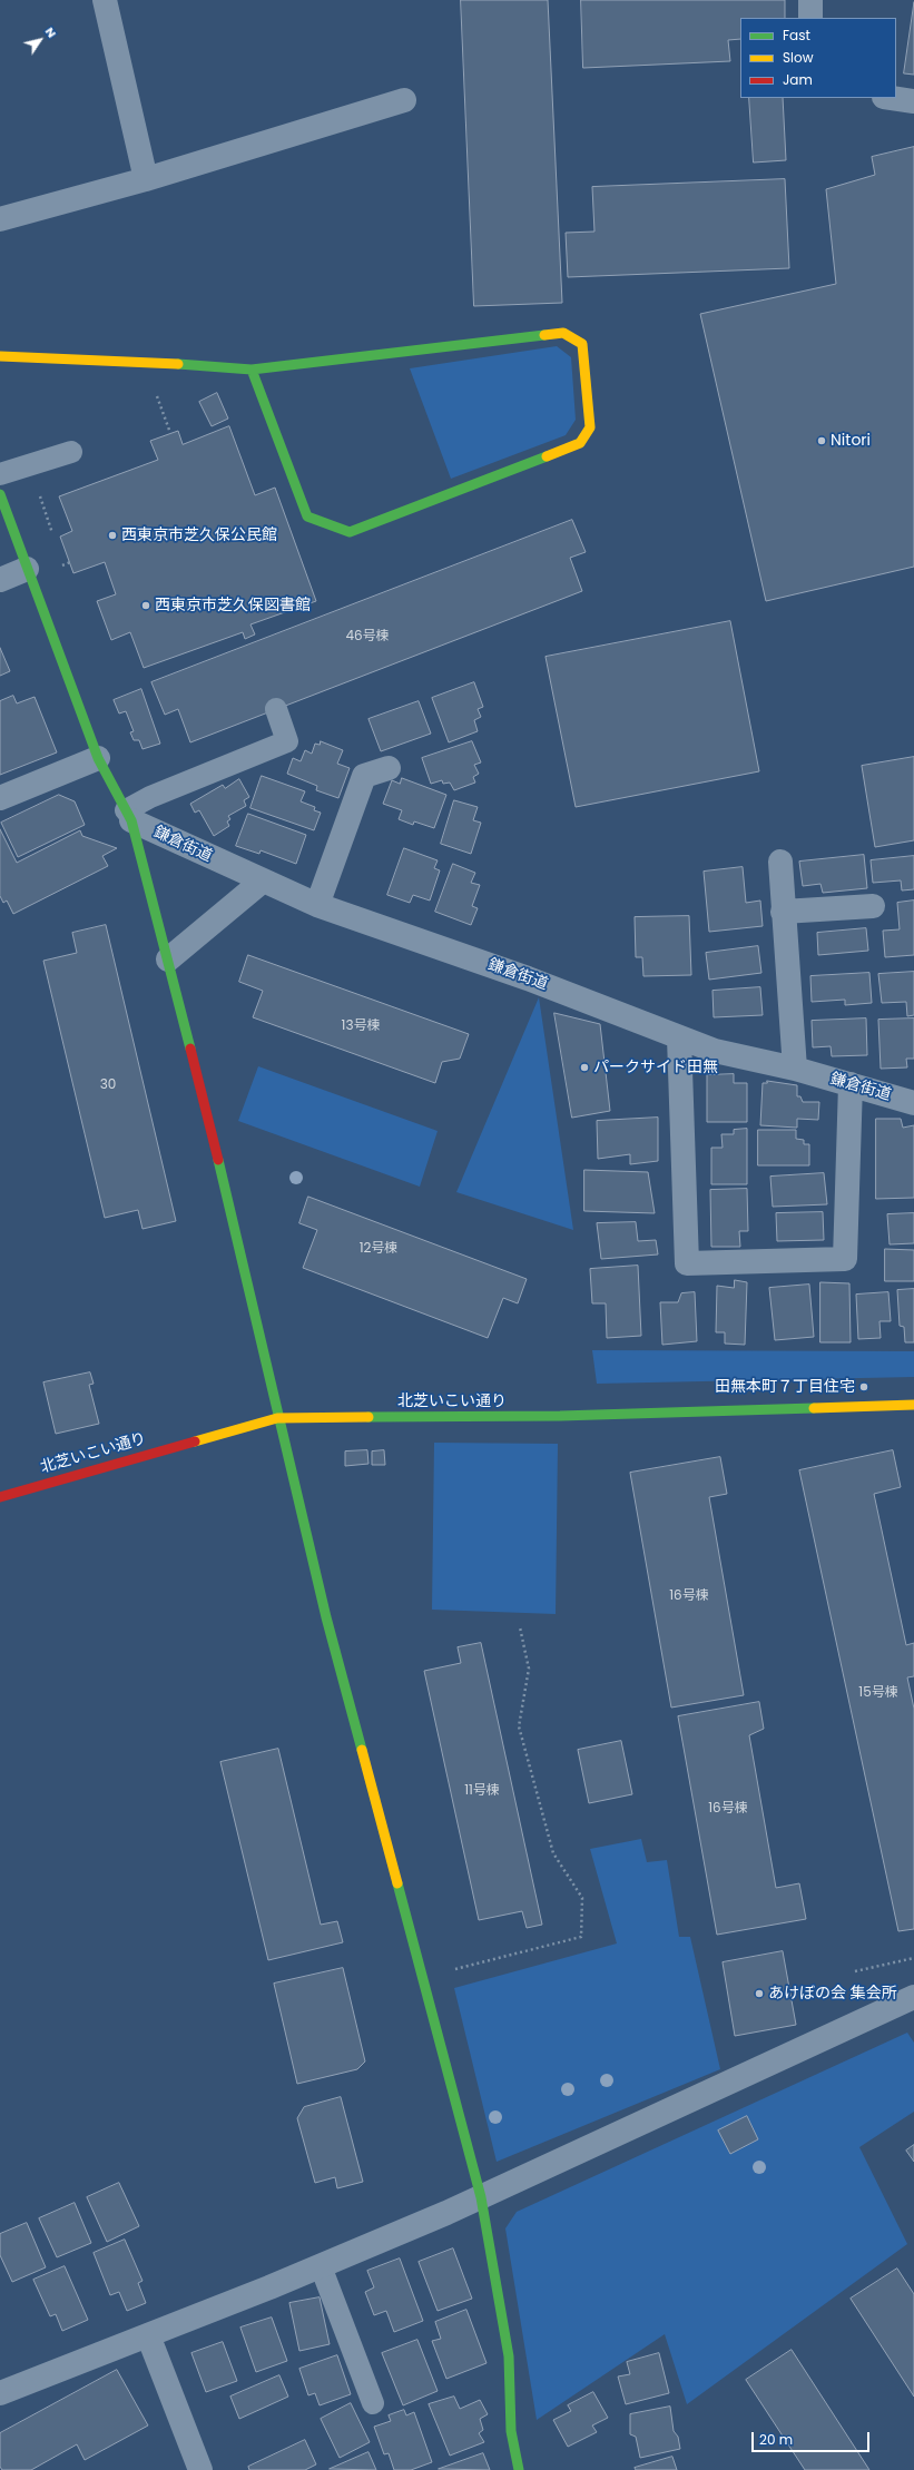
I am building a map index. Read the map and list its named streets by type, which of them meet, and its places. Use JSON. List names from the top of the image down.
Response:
{
  "streets": {
    "street": ["鎌倉街道", "北芝いこい通り"]
  },
  "places": [
    "Nitori",
    "西東京市芝久保公民館",
    "西東京市芝久保図書館",
    "パークサイド田無",
    "田無本町７丁目住宅",
    "あけぼの会 集会所"
  ],
  "house_numbers": [
    "46号棟",
    "13号棟",
    "30",
    "12号棟",
    "16号棟",
    "15号棟",
    "11号棟",
    "16号棟"
  ],
  "legend": ["Fast", "Slow", "Jam"],
  "scale_bar": "20 m",
  "north": "top right"
}
